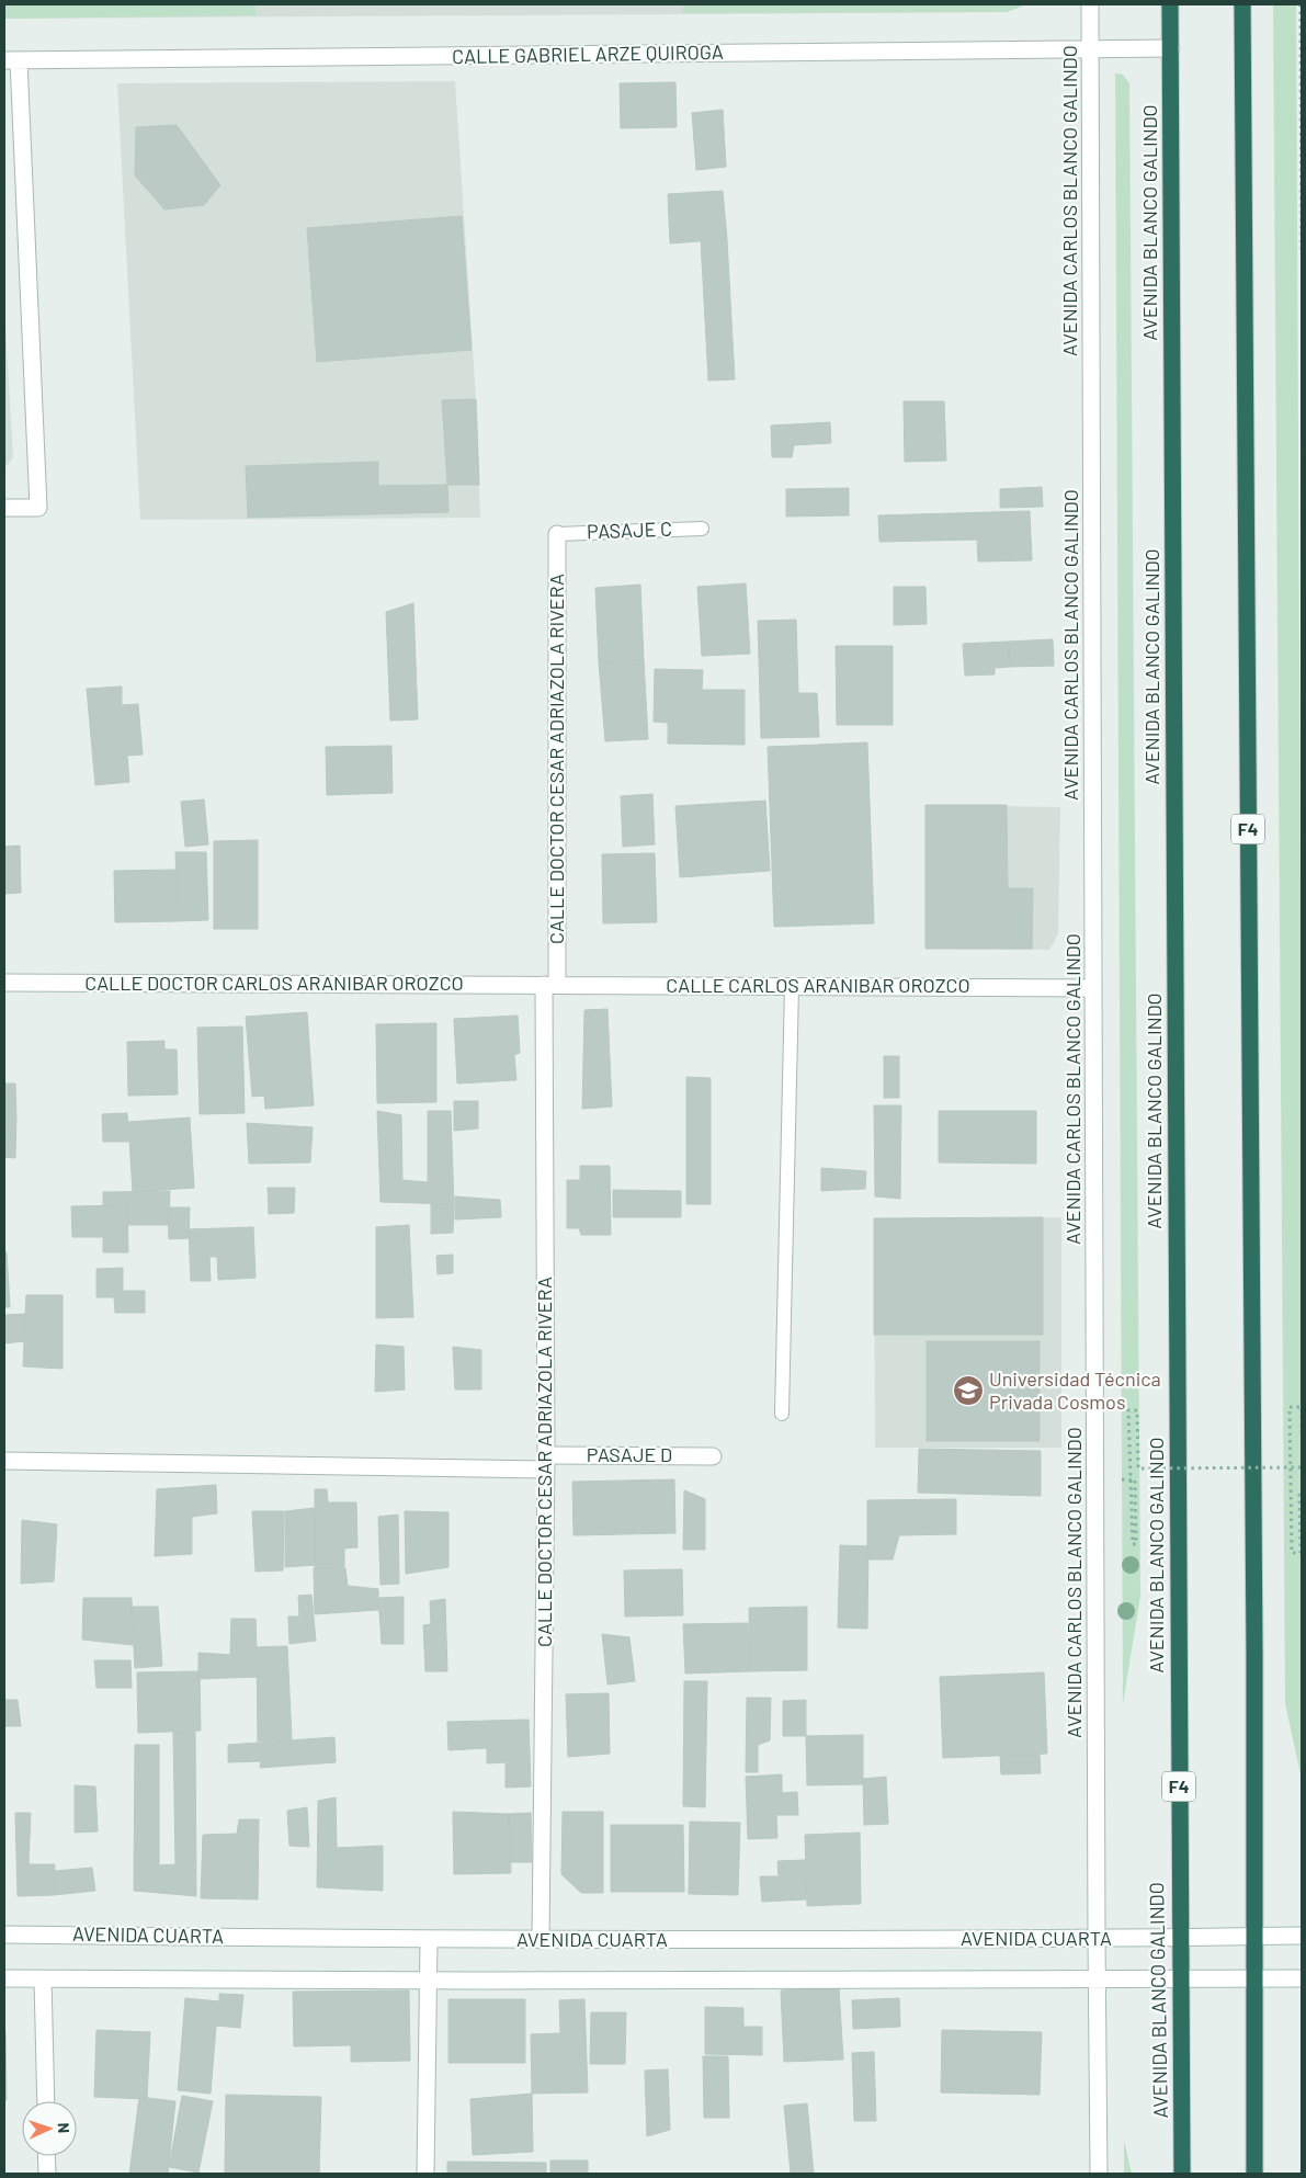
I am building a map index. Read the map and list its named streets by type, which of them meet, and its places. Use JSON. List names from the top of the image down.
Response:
{
  "streets": {
    "highway": ["AVENIDA BLANCO GALINDO", "F4"],
    "street": [
      "CALLE GABRIEL ARZE QUIROGA",
      "AVENIDA CARLOS BLANCO GALINDO",
      "CALLE DOCTOR CESAR ADRIAZOLA RIVERA",
      "CALLE DOCTOR CARLOS ARANIBAR OROZCO",
      "CALLE CARLOS ARANIBAR OROZCO",
      "PASAJE D",
      "AVENIDA CUARTA"
    ],
    "lane": ["PASAJE C"]
  },
  "crossings": [
    ["CALLE GABRIEL ARZE QUIROGA", "AVENIDA CARLOS BLANCO GALINDO"],
    ["CALLE GABRIEL ARZE QUIROGA", "AVENIDA BLANCO GALINDO"],
    ["CALLE GABRIEL ARZE QUIROGA", "F4"],
    ["AVENIDA CARLOS BLANCO GALINDO", "CALLE CARLOS ARANIBAR OROZCO"],
    ["AVENIDA CARLOS BLANCO GALINDO", "AVENIDA CUARTA"],
    ["AVENIDA BLANCO GALINDO", "F4"],
    ["AVENIDA BLANCO GALINDO", "AVENIDA CUARTA"],
    ["PASAJE C", "CALLE DOCTOR CESAR ADRIAZOLA RIVERA"],
    ["CALLE DOCTOR CESAR ADRIAZOLA RIVERA", "CALLE DOCTOR CARLOS ARANIBAR OROZCO"],
    ["CALLE DOCTOR CESAR ADRIAZOLA RIVERA", "CALLE CARLOS ARANIBAR OROZCO"],
    ["CALLE DOCTOR CESAR ADRIAZOLA RIVERA", "PASAJE D"],
    ["CALLE DOCTOR CESAR ADRIAZOLA RIVERA", "AVENIDA CUARTA"],
    ["F4", "AVENIDA CUARTA"],
    ["CALLE DOCTOR CARLOS ARANIBAR OROZCO", "CALLE CARLOS ARANIBAR OROZCO"]
  ],
  "places": {
    "school or university": ["Universidad Técnica Privada Cosmos"]
  },
  "north": "right"
}
